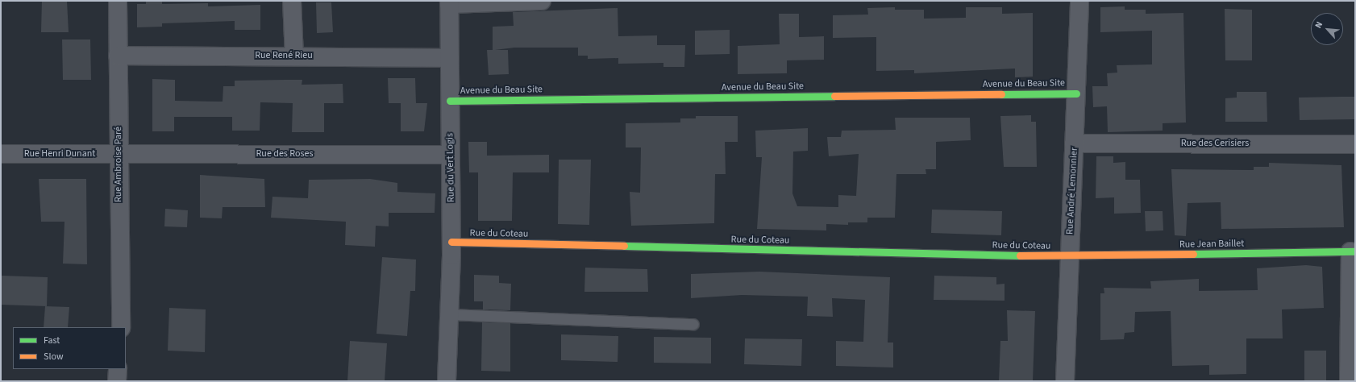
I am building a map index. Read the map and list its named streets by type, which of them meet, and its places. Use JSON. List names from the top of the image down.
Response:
{
  "streets": {
    "street": [
      "Rue René Rieu",
      "Avenue du Beau Site",
      "Rue des Cerisiers",
      "Rue Henri Dunant",
      "Rue des Roses",
      "Rue Ambroise Paré",
      "Rue du Vert Logis",
      "Rue André Lemonnier",
      "Rue du Coteau",
      "Rue Jean Baillet"
    ]
  },
  "crossings": [
    ["Rue René Rieu", "Rue Ambroise Paré"],
    ["Rue René Rieu", "Rue du Vert Logis"],
    ["Avenue du Beau Site", "Rue du Vert Logis"],
    ["Avenue du Beau Site", "Rue André Lemonnier"],
    ["Rue des Cerisiers", "Rue André Lemonnier"],
    ["Rue Henri Dunant", "Rue des Roses"],
    ["Rue Henri Dunant", "Rue Ambroise Paré"],
    ["Rue des Roses", "Rue Ambroise Paré"],
    ["Rue des Roses", "Rue du Vert Logis"],
    ["Rue du Vert Logis", "Rue du Coteau"],
    ["Rue André Lemonnier", "Rue du Coteau"],
    ["Rue André Lemonnier", "Rue Jean Baillet"],
    ["Rue du Coteau", "Rue Jean Baillet"]
  ],
  "legend": ["Fast", "Slow"],
  "north": "top left"
}
